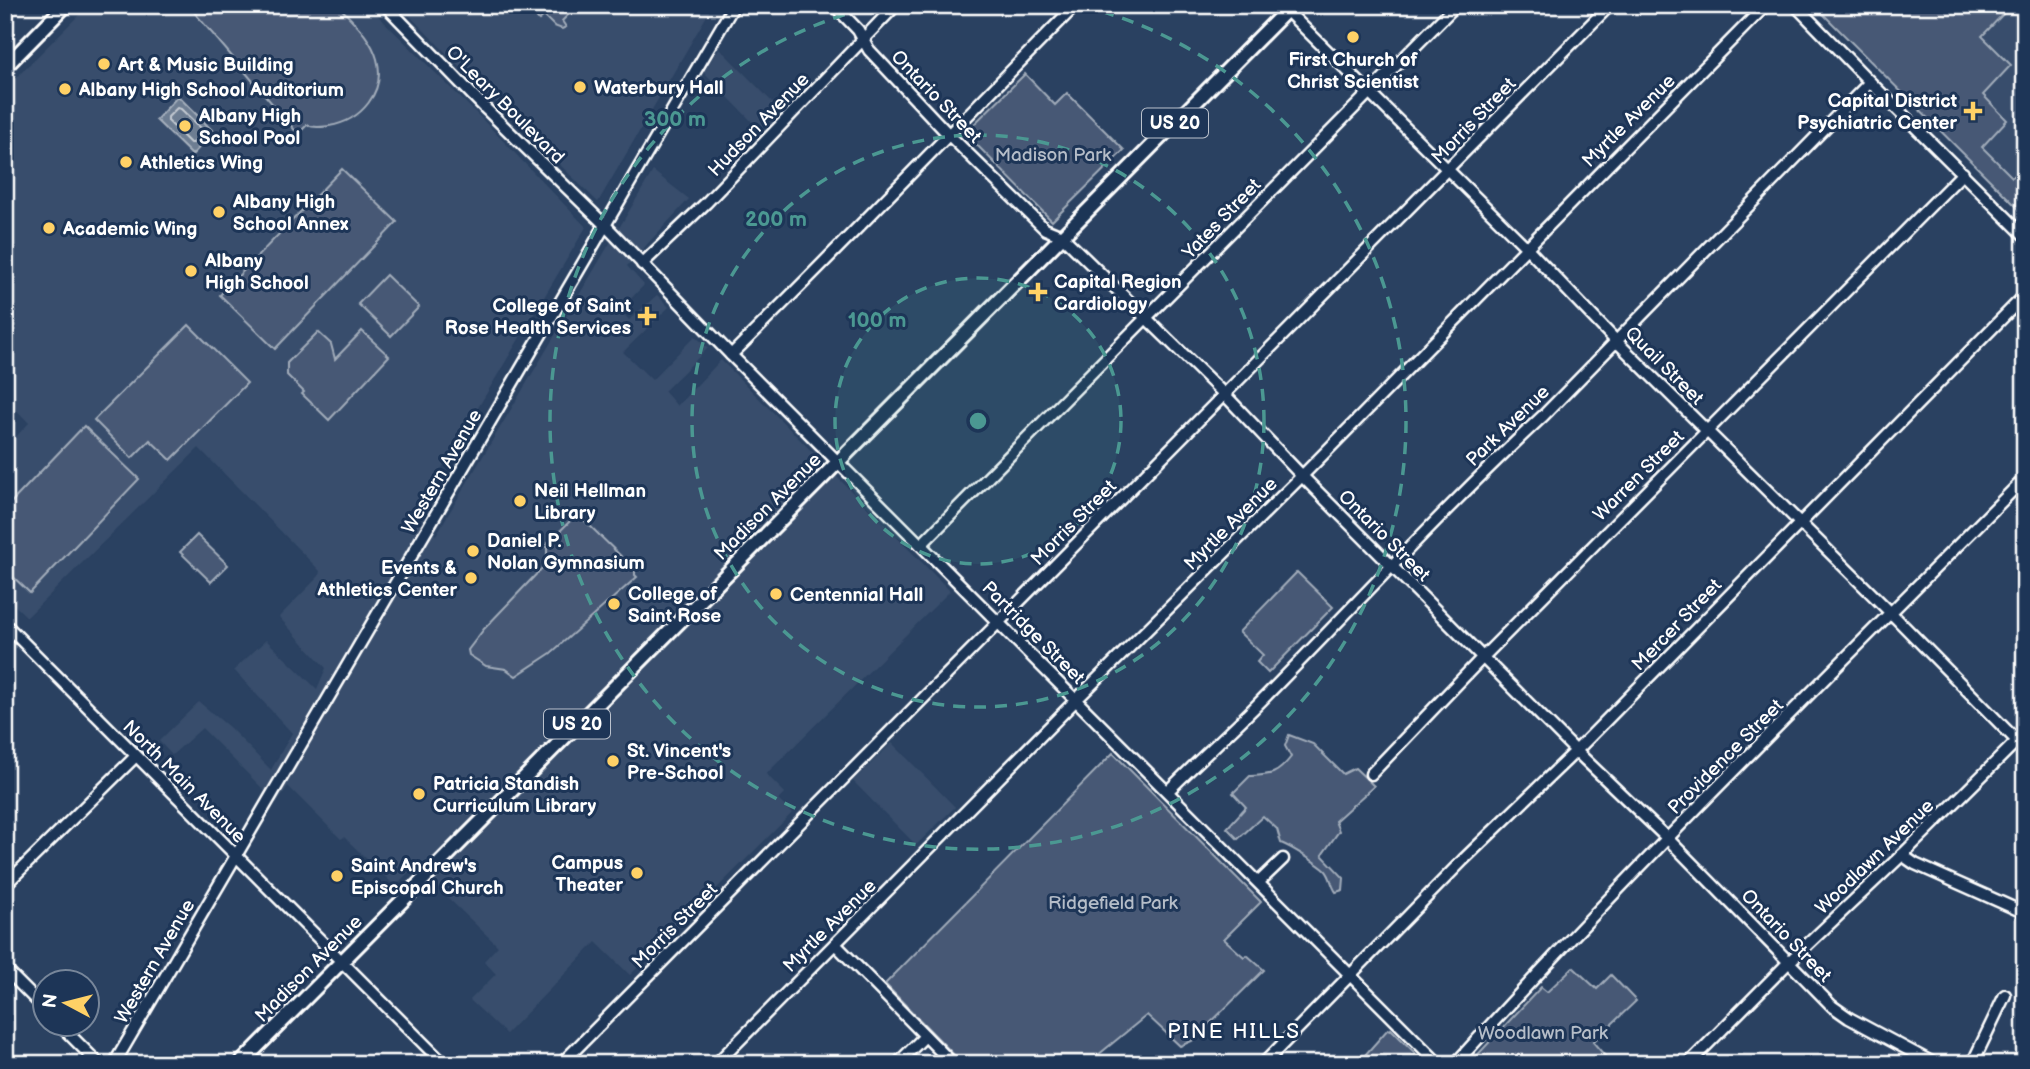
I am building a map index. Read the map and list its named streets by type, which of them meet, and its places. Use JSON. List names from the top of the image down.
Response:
{
  "streets": {
    "main road": ["US 20", "Madison Avenue"],
    "street": [
      "Ontario Street",
      "O'Leary Boulevard",
      "Morris Street",
      "Myrtle Avenue",
      "Hudson Avenue",
      "Yates Street",
      "Quail Street",
      "Park Avenue",
      "Western Avenue",
      "Warren Street",
      "Mercer Street",
      "Partridge Street",
      "Providence Street",
      "North Main Avenue",
      "Woodlawn Avenue"
    ]
  },
  "crossings": [
    ["Ontario Street", "Morris Street"],
    ["Ontario Street", "Myrtle Avenue"],
    ["Ontario Street", "Hudson Avenue"],
    ["Ontario Street", "Yates Street"],
    ["Ontario Street", "Park Avenue"],
    ["Ontario Street", "Warren Street"],
    ["Ontario Street", "Madison Avenue"],
    ["Ontario Street", "Mercer Street"],
    ["Ontario Street", "Providence Street"],
    ["Ontario Street", "Woodlawn Avenue"],
    ["O'Leary Boulevard", "Western Avenue"],
    ["O'Leary Boulevard", "Partridge Street"],
    ["Morris Street", "Quail Street"],
    ["Morris Street", "Partridge Street"],
    ["Myrtle Avenue", "Quail Street"],
    ["Myrtle Avenue", "Partridge Street"],
    ["Hudson Avenue", "Partridge Street"],
    ["Yates Street", "Quail Street"],
    ["Yates Street", "Partridge Street"],
    ["Quail Street", "Park Avenue"],
    ["Quail Street", "Warren Street"],
    ["Quail Street", "Madison Avenue"],
    ["Quail Street", "Mercer Street"],
    ["Quail Street", "Providence Street"],
    ["Quail Street", "Woodlawn Avenue"],
    ["Park Avenue", "Partridge Street"],
    ["Western Avenue", "Partridge Street"],
    ["Western Avenue", "North Main Avenue"],
    ["Madison Avenue", "Partridge Street"],
    ["Madison Avenue", "North Main Avenue"],
    ["Mercer Street", "Partridge Street"]
  ],
  "districts": ["PINE HILLS"],
  "parks": ["Madison Park", "Ridgefield Park", "Woodlawn Park"],
  "places": {
    "other": [
      "First Church of Christ Scientist",
      "Art & Music Building",
      "Waterbury Hall",
      "Albany High School Auditorium",
      "Albany High School Pool",
      "Athletics Wing",
      "Albany High School Annex",
      "Academic Wing",
      "Albany High School",
      "Neil Hellman Library",
      "Daniel P. Nolan Gymnasium",
      "Events & Athletics Center",
      "Centennial Hall",
      "College of Saint Rose",
      "St. Vincent's Pre-School",
      "Patricia Standish Curriculum Library",
      "Campus Theater",
      "Saint Andrew's Episcopal Church"
    ],
    "health": ["Capital District Psychiatric Center", "Capital Region Cardiology", "College of Saint Rose Health Services"]
  },
  "north": "left",
  "rings": ["300 m", "200 m", "100 m"]
}
